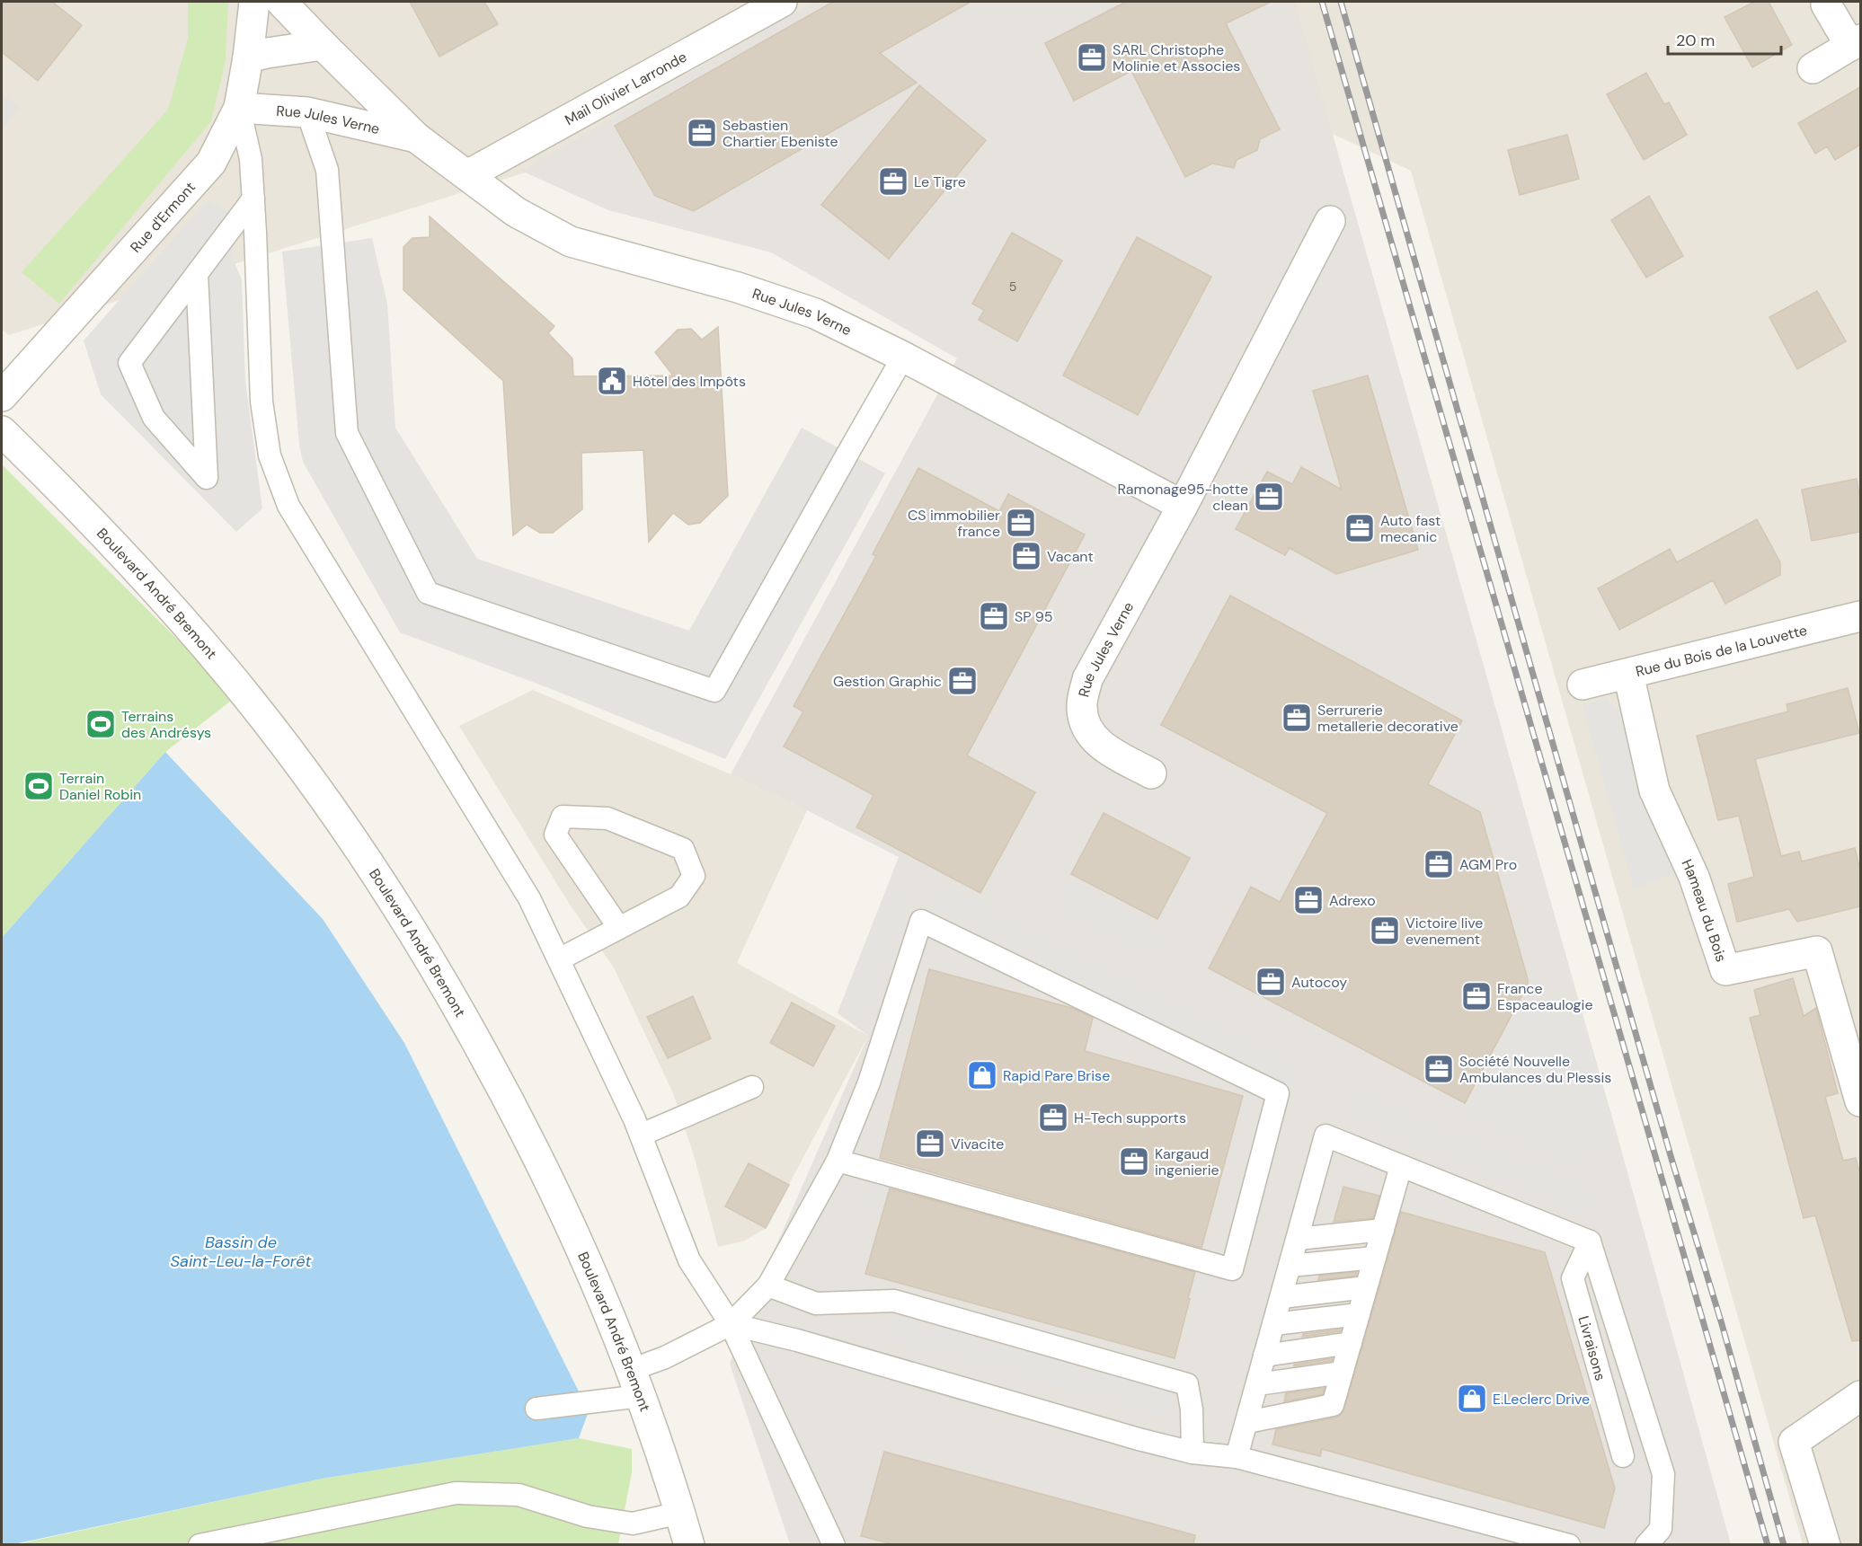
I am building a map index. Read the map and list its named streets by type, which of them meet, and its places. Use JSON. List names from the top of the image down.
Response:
{
  "streets": {
    "street": [
      "Mail Olivier Larronde",
      "Rue Jules Verne",
      "Rue d'Ermont",
      "Boulevard André Bremont",
      "Rue du Bois de la Louvette",
      "Hameau du Bois"
    ],
    "lane": ["Livraisons"]
  },
  "crossings": [
    ["Mail Olivier Larronde", "Rue Jules Verne"],
    ["Rue Jules Verne", "Rue d'Ermont"],
    ["Rue du Bois de la Louvette", "Hameau du Bois"]
  ],
  "water": ["Bassin de Saint-Leu-la-Forêt"],
  "places": {
    "office": [
      "SARL Christophe Molinie et Associes",
      "Sebastien Chartier Ebeniste",
      "Le Tigre",
      "Ramonage95-hotte clean",
      "CS immobilier france",
      "Auto fast mecanic",
      "Vacant",
      "SP 95",
      "Gestion Graphic",
      "Serrurerie metallerie decorative",
      "AGM Pro",
      "Adrexo",
      "Victoire live evenement",
      "Autocoy",
      "France Espaceaulogie",
      "Société Nouvelle Ambulances du Plessis",
      "H-Tech supports",
      "Vivacite",
      "Kargaud ingenierie"
    ],
    "public building": ["Hôtel des Impôts"],
    "sports": ["Terrains des Andrésys", "Terrain Daniel Robin"],
    "shop": ["Rapid Pare Brise", "E.Leclerc Drive"]
  },
  "house_numbers": ["5"],
  "scale_bar": "20 m"
}
